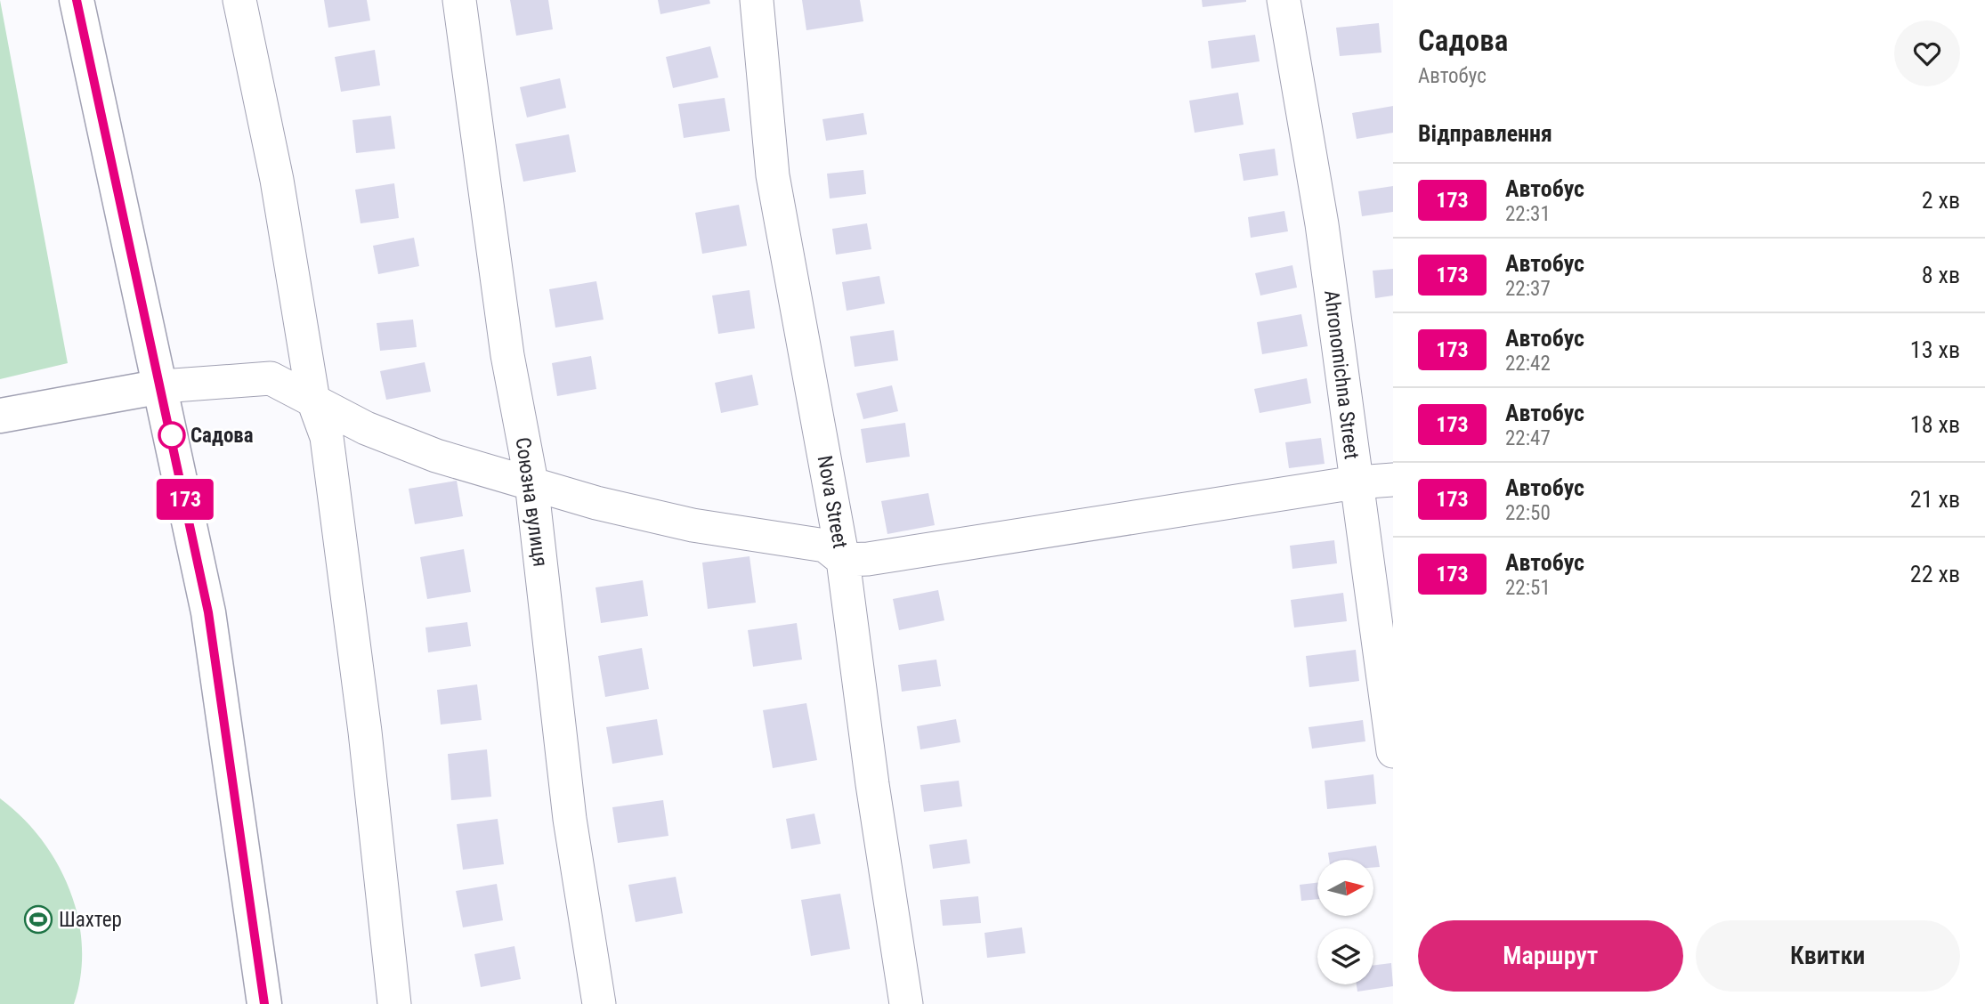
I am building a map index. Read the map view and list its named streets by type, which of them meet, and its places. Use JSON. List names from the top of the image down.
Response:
{
  "streets": {
    "street": ["Ahronomichna Street", "Союзна вулиця", "Nova Street"]
  },
  "places": {
    "other": ["Садова"],
    "sports": ["Шахтер"]
  },
  "lines": ["bus line 173"],
  "north": "right",
  "page": {
    "on_map": "173",
    "heading": [
      ["Садова", "Автобус"],
      "Відправлення"
    ],
    "list": [
      {
        "mark": "173",
        "name": "Автобус",
        "note": "22:31",
        "value": "2 хв"
      },
      {
        "mark": "173",
        "name": "Автобус",
        "note": "22:37",
        "value": "8 хв"
      },
      {
        "mark": "173",
        "name": "Автобус",
        "note": "22:42",
        "value": "13 хв"
      },
      {
        "mark": "173",
        "name": "Автобус",
        "note": "22:47",
        "value": "18 хв"
      },
      {
        "mark": "173",
        "name": "Автобус",
        "note": "22:50",
        "value": "21 хв"
      },
      {
        "mark": "173",
        "name": "Автобус",
        "note": "22:51",
        "value": "22 хв"
      }
    ],
    "buttons": ["Маршрут", "Квитки"]
  }
}
